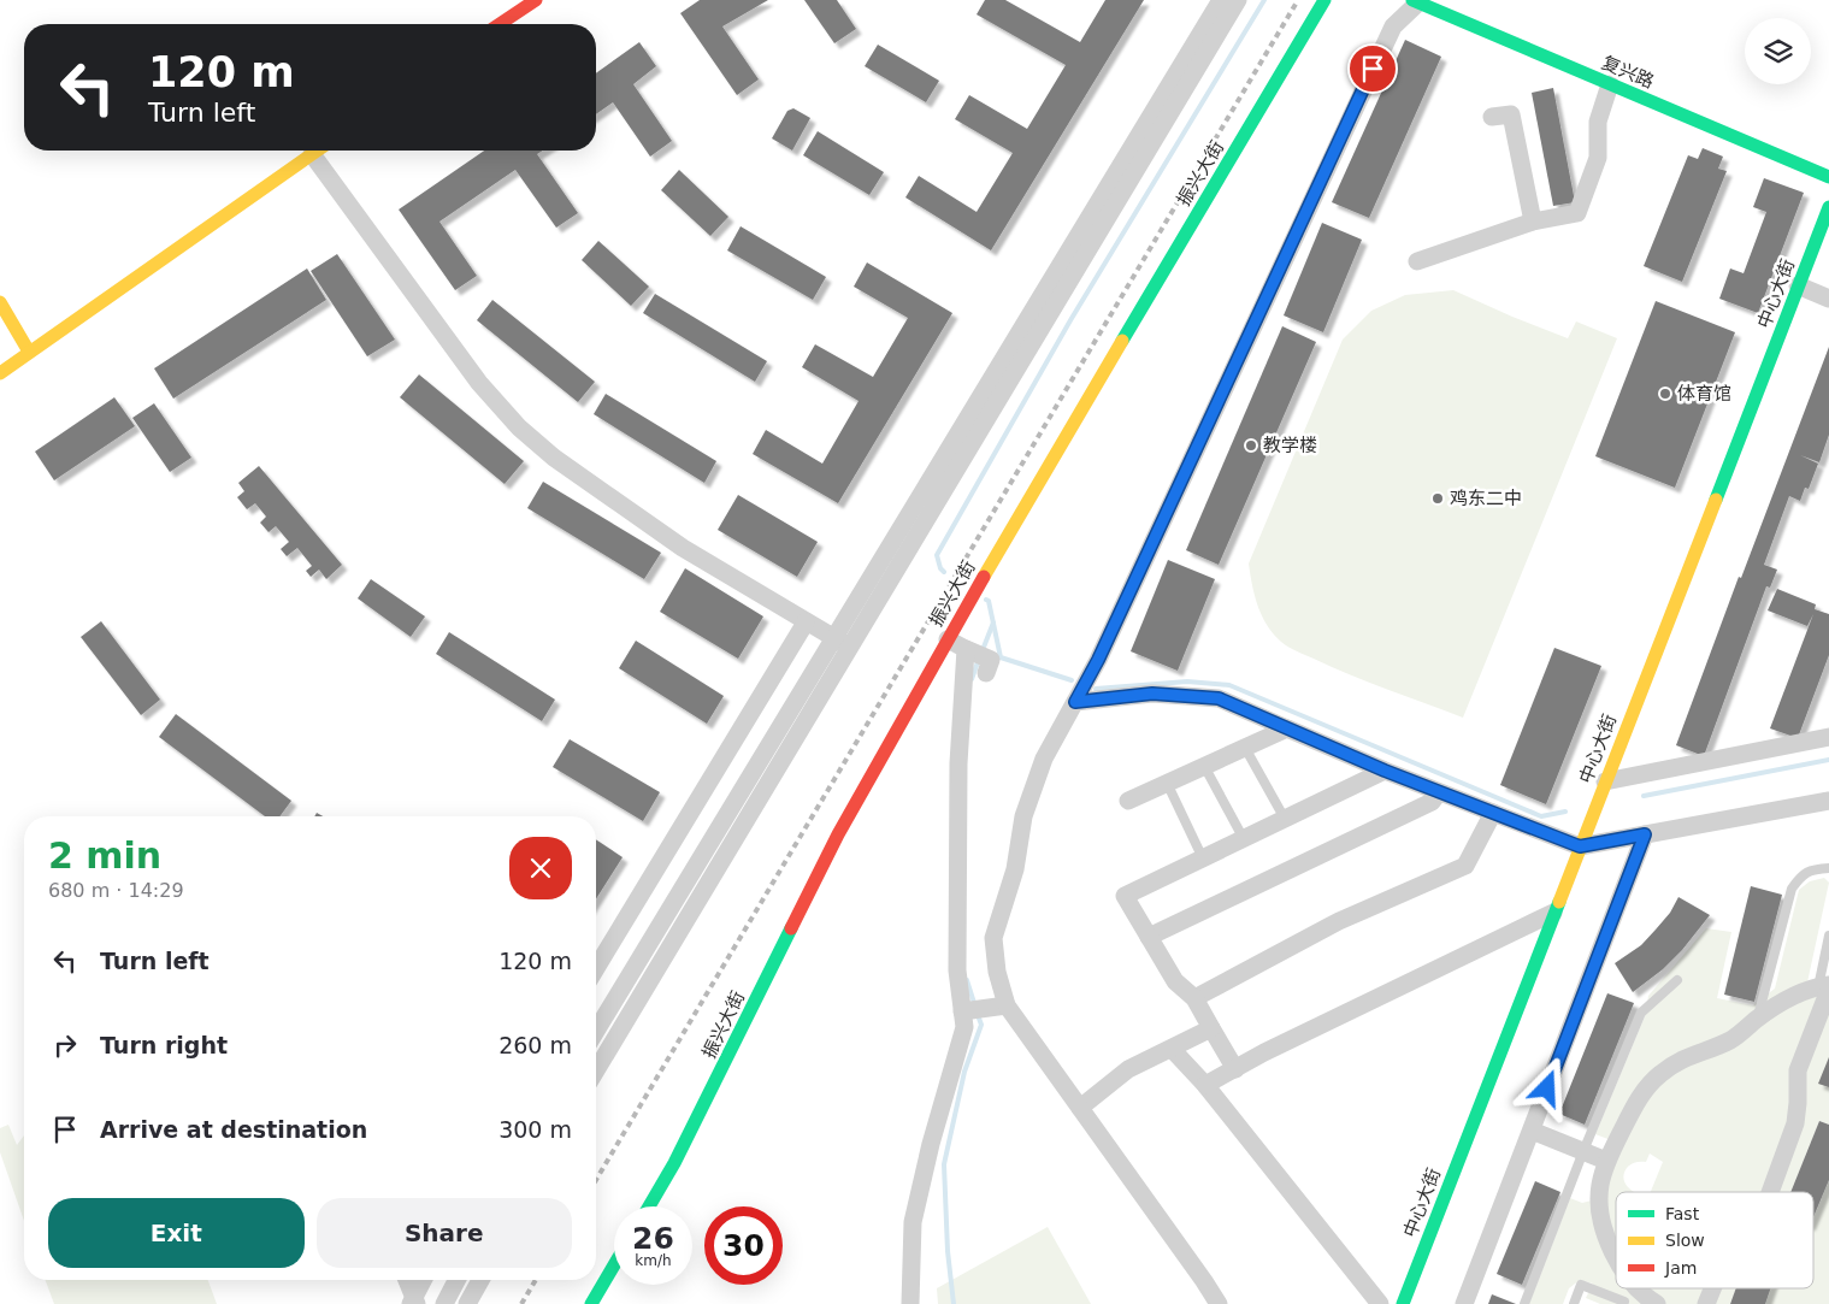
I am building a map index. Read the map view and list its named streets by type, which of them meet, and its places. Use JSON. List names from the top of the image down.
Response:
{
  "streets": {
    "street": ["复兴路", "振兴大街", "中心大街"]
  },
  "places": ["体育馆", "教学楼", "鸡东二中"],
  "legend": ["Fast", "Slow", "Jam"],
  "page": {
    "turn": ["120 m", "Turn left"],
    "heading": ["2 min", "680 m · 14:29"],
    "list": [
      {
        "name": "Turn left",
        "value": "120 m"
      },
      {
        "name": "Turn right",
        "value": "260 m"
      },
      {
        "name": "Arrive at destination",
        "value": "300 m"
      }
    ],
    "buttons": ["Exit", "Share"],
    "speed": "26 km/h",
    "limit": "30"
  }
}
